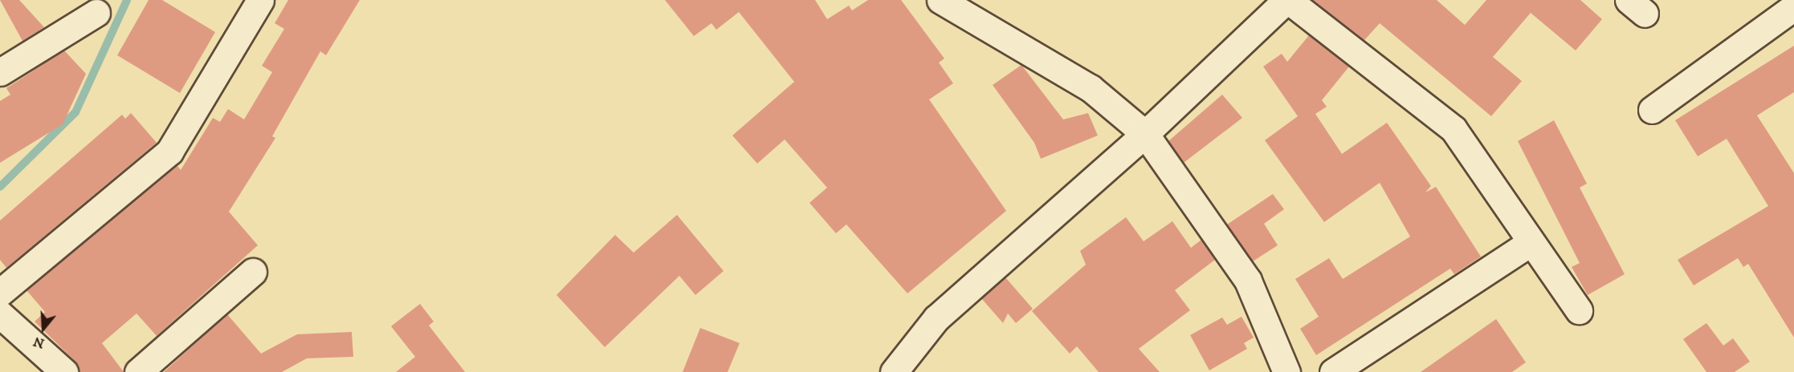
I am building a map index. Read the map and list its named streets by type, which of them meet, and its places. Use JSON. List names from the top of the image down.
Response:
{
  "north": "bottom"
}
